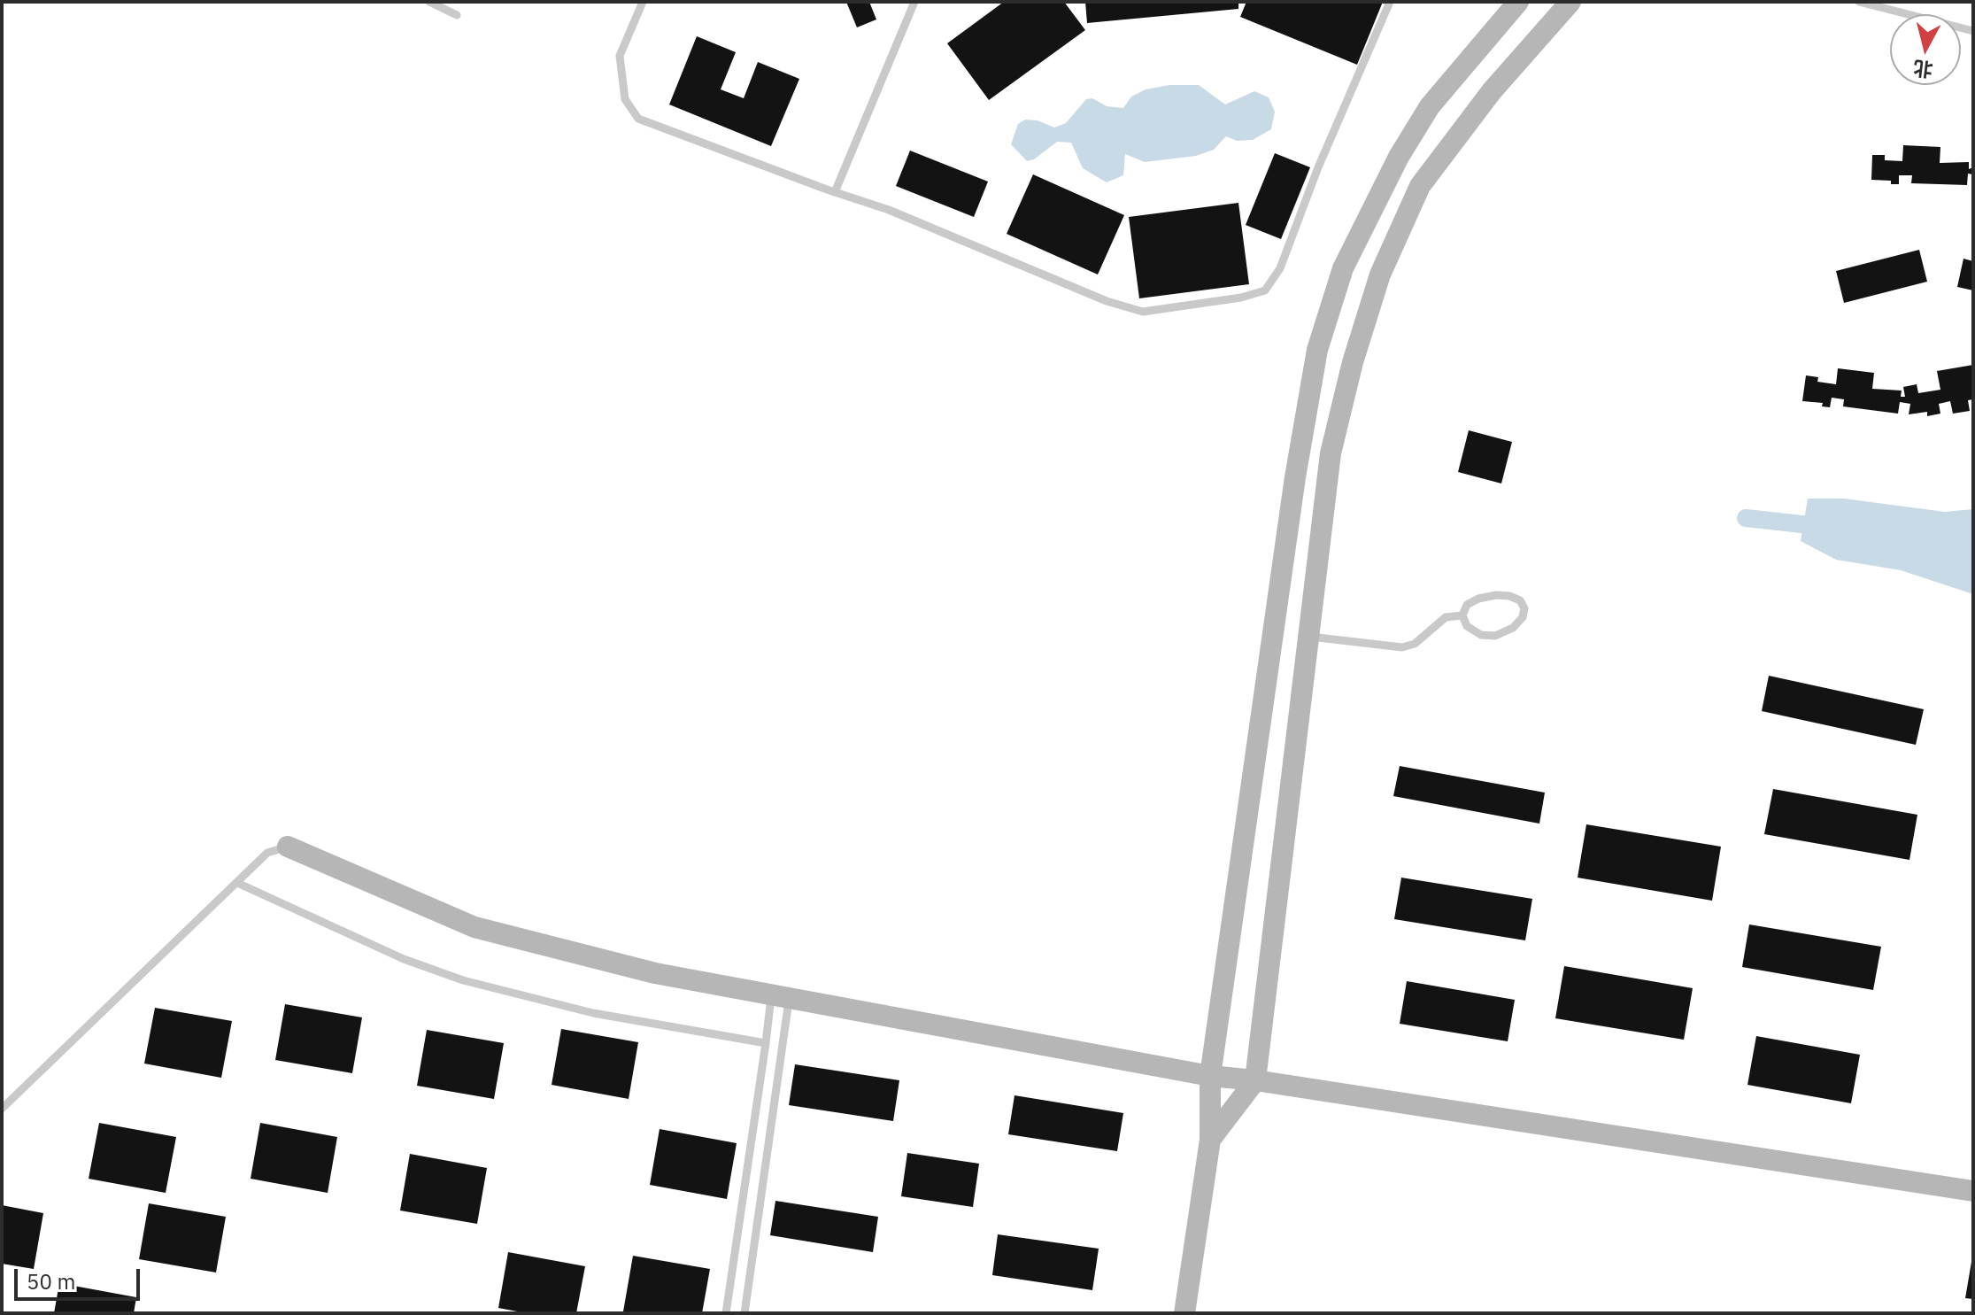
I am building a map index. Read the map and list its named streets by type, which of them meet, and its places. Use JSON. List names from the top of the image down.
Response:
{
  "scale_bar": "50 m",
  "north": "bottom"
}
